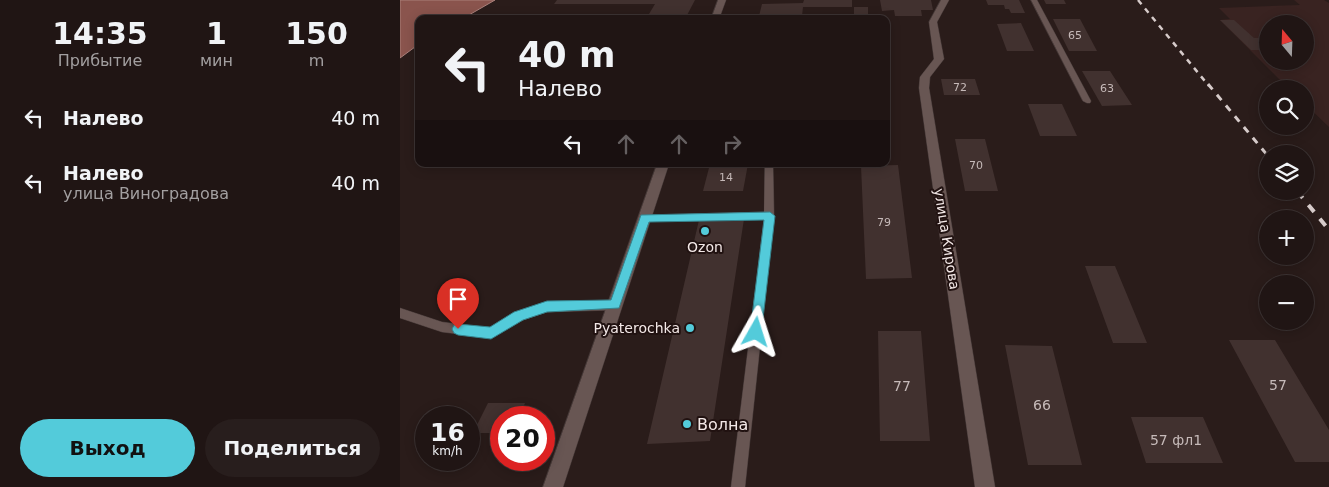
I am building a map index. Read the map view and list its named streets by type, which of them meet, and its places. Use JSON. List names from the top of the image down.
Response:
{
  "streets": {
    "street": ["улица Кирова"]
  },
  "places": ["Ozon", "Pyaterochka", "Волна"],
  "house_numbers": [
    "65",
    "72",
    "63",
    "70",
    "14",
    "79",
    "57",
    "77",
    "66",
    "57 фл1"
  ],
  "north": "top",
  "page": {
    "eta": [
      "14:35",
      "Прибытие",
      "1",
      "мин",
      "150",
      "m"
    ],
    "map_buttons": ["+", "−"],
    "turn": ["40 m", "Налево"],
    "list": [
      {
        "name": "Налево",
        "value": "40 m"
      },
      {
        "name": "Налево",
        "note": "улица Виноградова",
        "value": "40 m"
      }
    ],
    "speed": "16 km/h",
    "limit": "20",
    "buttons": ["Выход", "Поделиться"]
  }
}
